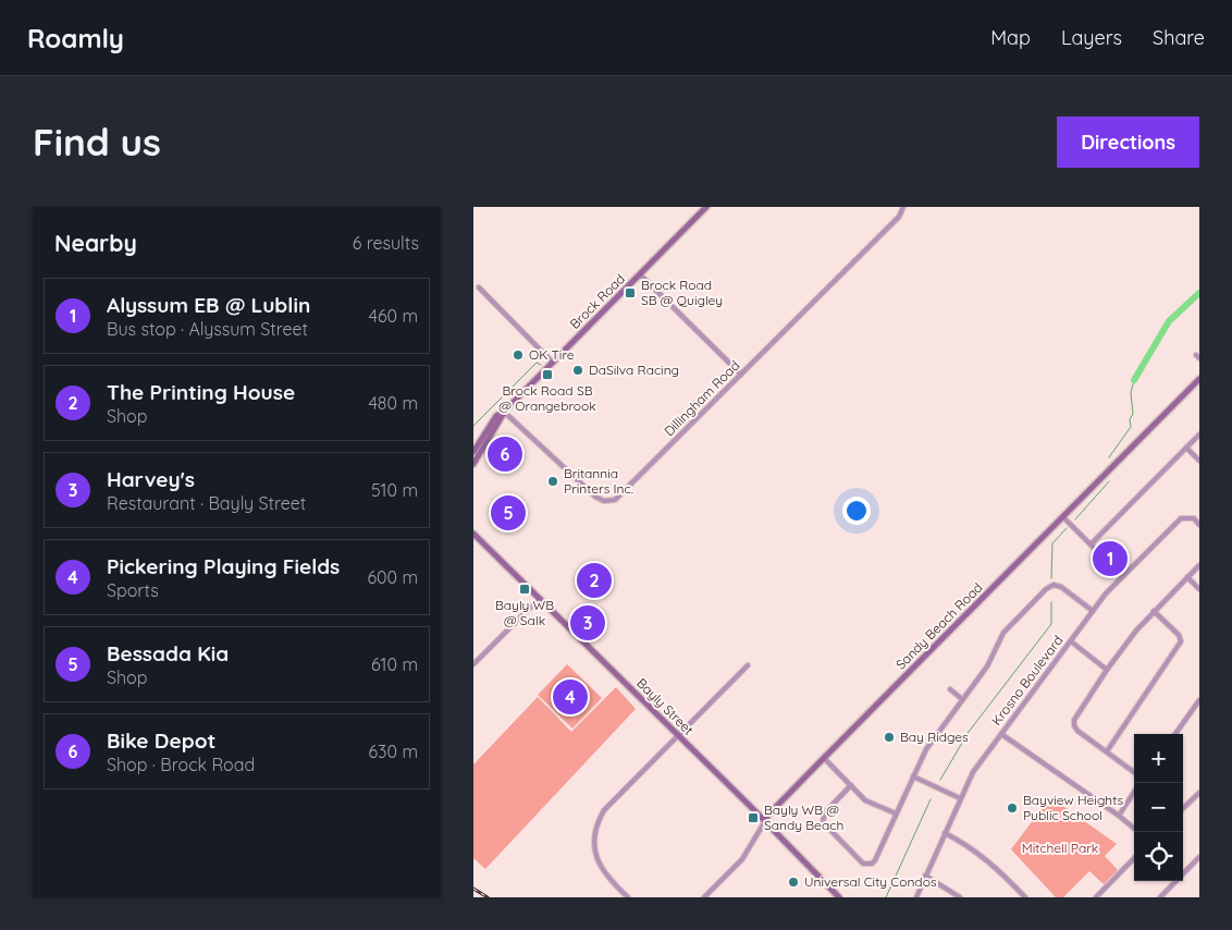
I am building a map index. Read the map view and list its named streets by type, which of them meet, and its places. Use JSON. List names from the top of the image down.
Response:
{
  "streets": {
    "main road": ["Brock Road", "Sandy Beach Road", "Bayly Street"],
    "street": ["Dillingham Road", "Krosno Boulevard"]
  },
  "crossings": [
    ["Brock Road", "Dillingham Road"],
    ["Sandy Beach Road", "Bayly Street"]
  ],
  "parks": ["Mitchell Park"],
  "places": {
    "transit": [
      "Brock Road SB @ Quigley",
      "Brock Road SB @ Orangebrook",
      "Bayly WB @ Salk",
      "Bayly WB @ Sandy Beach"
    ],
    "other": [
      "OK Tire",
      "DaSilva Racing",
      "Britannia Printers Inc.",
      "Bay Ridges",
      "Bayview Heights Public School",
      "Universal City Condos"
    ]
  },
  "page": {
    "header": "Roamly",
    "nav": ["Map", "Layers", "Share"],
    "buttons": "Directions",
    "title": "Find us",
    "heading": ["Nearby", "6 results"],
    "list": [
      {
        "mark": "1",
        "name": "Alyssum EB @ Lublin",
        "note": "Bus stop · Alyssum Street",
        "value": "460 m"
      },
      {
        "mark": "2",
        "name": "The Printing House",
        "note": "Shop",
        "value": "480 m"
      },
      {
        "mark": "3",
        "name": "Harvey's",
        "note": "Restaurant · Bayly Street",
        "value": "510 m"
      },
      {
        "mark": "4",
        "name": "Pickering Playing Fields",
        "note": "Sports",
        "value": "600 m"
      },
      {
        "mark": "5",
        "name": "Bessada Kia",
        "note": "Shop",
        "value": "610 m"
      },
      {
        "mark": "6",
        "name": "Bike Depot",
        "note": "Shop · Brock Road",
        "value": "630 m"
      }
    ],
    "pins": [
      "6",
      "5",
      "1",
      "2",
      "3",
      "4"
    ],
    "map_buttons": ["+", "−"]
  }
}
